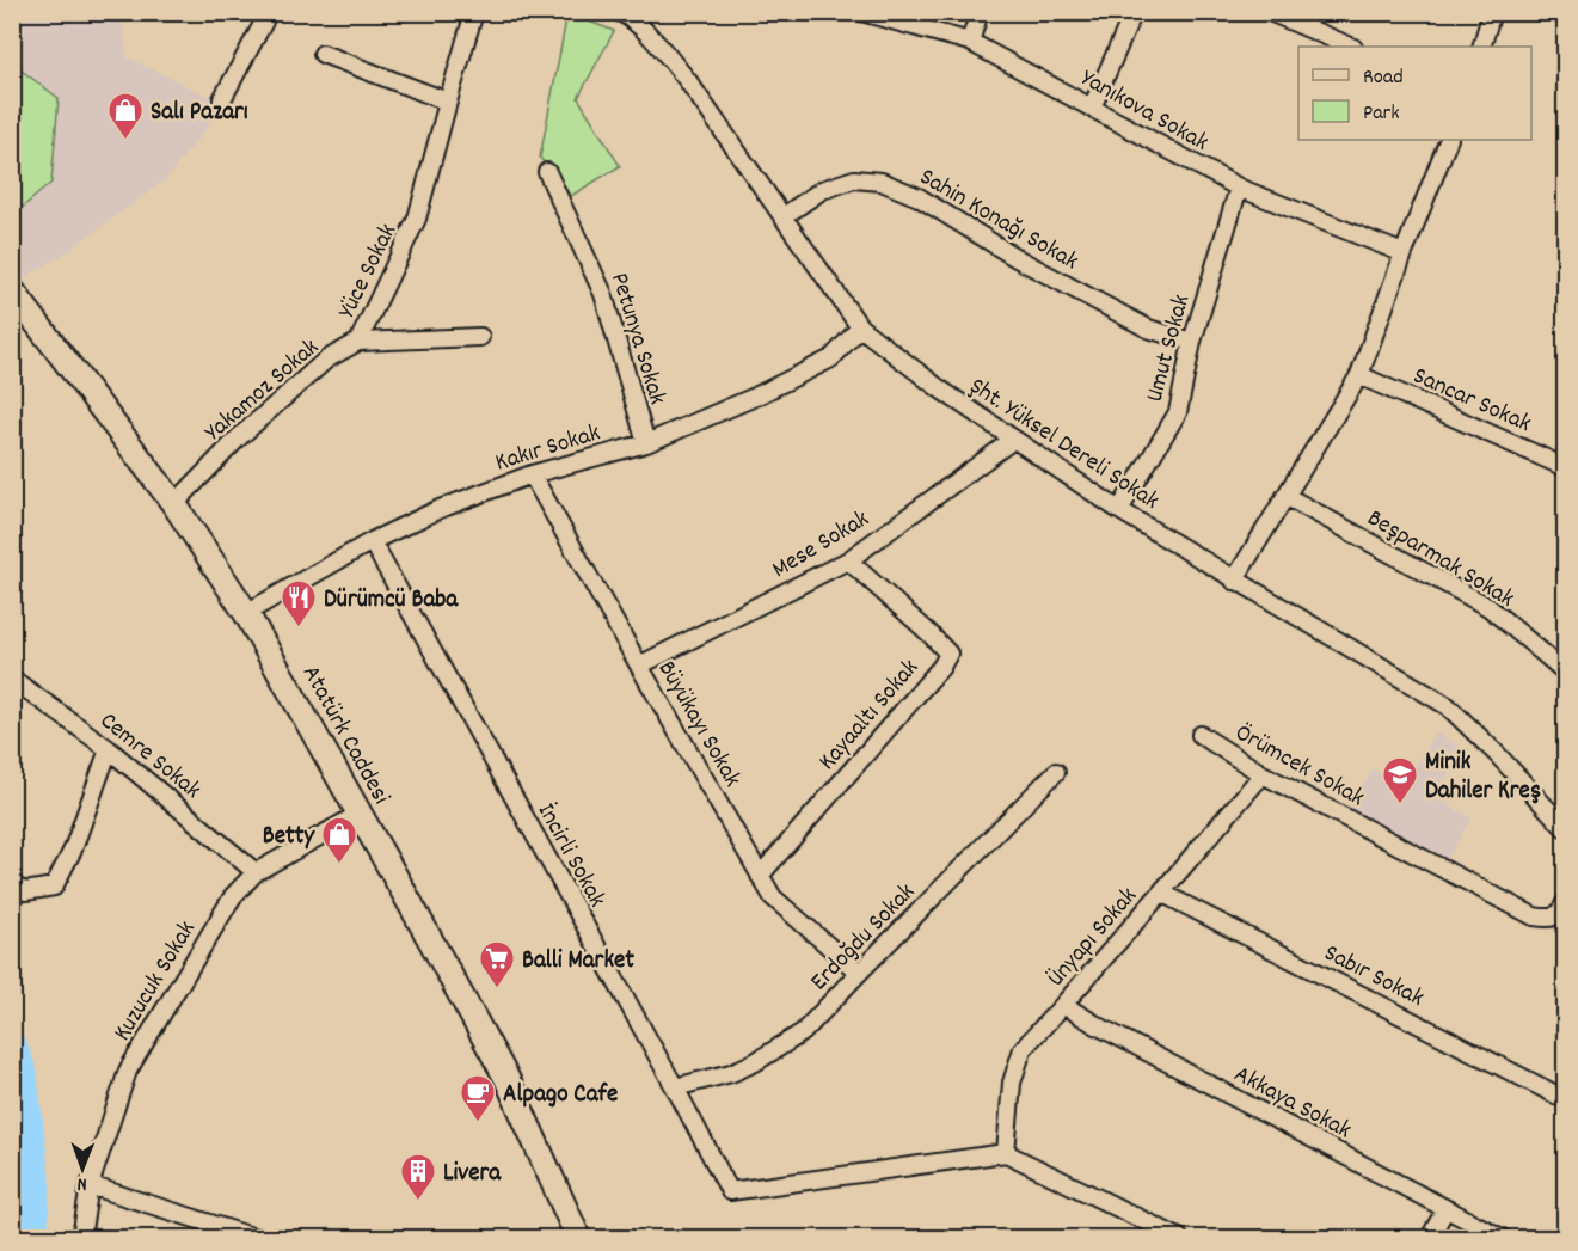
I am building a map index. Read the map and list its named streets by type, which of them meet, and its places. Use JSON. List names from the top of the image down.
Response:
{
  "streets": {
    "main road": ["Atatürk Caddesi"],
    "street": [
      "Yanıkova Sokak",
      "Sahin Konağı Sokak",
      "Yüce Sokak",
      "Petunya Sokak",
      "Umut Sokak",
      "Yakamoz Sokak",
      "Sancar Sokak",
      "Şht. Yüksel Dereli Sokak",
      "Kakır Sokak",
      "Mese Sokak",
      "Beşparmak Sokak",
      "Kayaaltı Sokak",
      "Büyükayı Sokak",
      "Cemre Sokak",
      "Örümcek Sokak",
      "İncirli Sokak",
      "Erdoğdu Sokak",
      "Ünyapı Sokak",
      "Sabır Sokak",
      "Kuzucuk Sokak",
      "Akkaya Sokak"
    ]
  },
  "crossings": [
    ["Yanıkova Sokak", "Umut Sokak"],
    ["Sahin Konağı Sokak", "Umut Sokak"],
    ["Sahin Konağı Sokak", "Şht. Yüksel Dereli Sokak"],
    ["Yüce Sokak", "Yakamoz Sokak"],
    ["Petunya Sokak", "Kakır Sokak"],
    ["Umut Sokak", "Şht. Yüksel Dereli Sokak"],
    ["Yakamoz Sokak", "Atatürk Caddesi"],
    ["Şht. Yüksel Dereli Sokak", "Kakır Sokak"],
    ["Şht. Yüksel Dereli Sokak", "Mese Sokak"],
    ["Kakır Sokak", "Büyükayı Sokak"],
    ["Kakır Sokak", "Atatürk Caddesi"],
    ["Kakır Sokak", "İncirli Sokak"],
    ["Mese Sokak", "Kayaaltı Sokak"],
    ["Mese Sokak", "Büyükayı Sokak"],
    ["Kayaaltı Sokak", "Büyükayı Sokak"],
    ["Büyükayı Sokak", "Erdoğdu Sokak"],
    ["Atatürk Caddesi", "Kuzucuk Sokak"],
    ["Cemre Sokak", "Kuzucuk Sokak"],
    ["Örümcek Sokak", "Ünyapı Sokak"],
    ["İncirli Sokak", "Erdoğdu Sokak"],
    ["İncirli Sokak", "Ünyapı Sokak"],
    ["Ünyapı Sokak", "Sabır Sokak"],
    ["Ünyapı Sokak", "Akkaya Sokak"]
  ],
  "places": {
    "shop": ["Salı Pazarı", "Betty"],
    "restaurant": ["Dürümcü Baba"],
    "school or university": ["Minik Dahiler Kreş"],
    "supermarket": ["Balli Market"],
    "cafe": ["Alpago Cafe"],
    "building": ["Livera"]
  },
  "legend": ["Road", "Park"],
  "north": "bottom"
}
